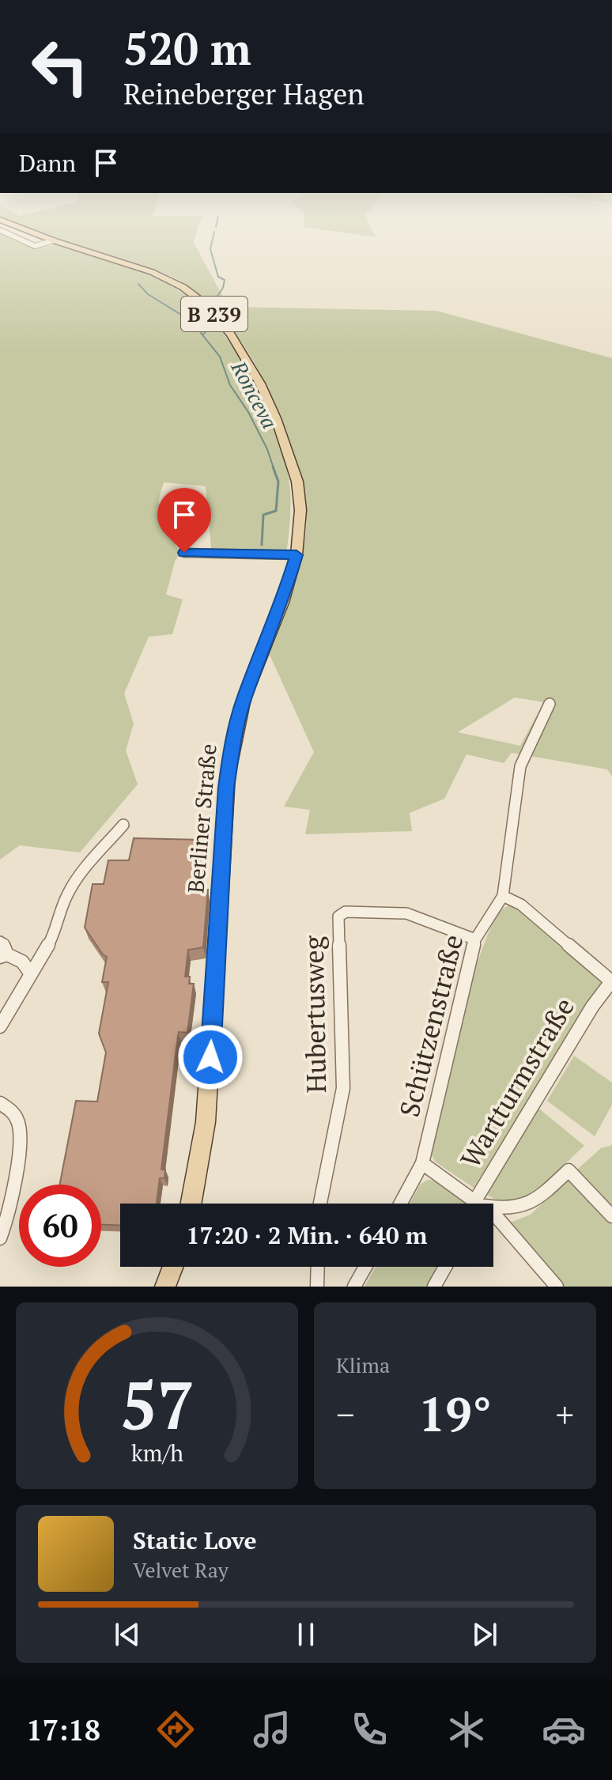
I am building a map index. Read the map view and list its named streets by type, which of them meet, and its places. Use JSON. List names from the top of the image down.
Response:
{
  "streets": {
    "main road": ["B 239", "Berliner Straße"],
    "street": ["Hubertusweg", "Schützenstraße", "Wartturmstraße"]
  },
  "crossings": [
    ["Hubertusweg", "Schützenstraße"]
  ],
  "water": ["Ronceva"],
  "page": {
    "turn": ["520 m", "Reineberger Hagen"],
    "then": "Dann",
    "limit": "60",
    "trip": "17:20 · 2 Min. · 640 m",
    "tile": "Klima",
    "heat": ["−", "19°", "+"],
    "song": ["Static Love", "Velvet Ray"],
    "tabs": "17:18",
    "gauge": ["57", "km/h"]
  }
}
